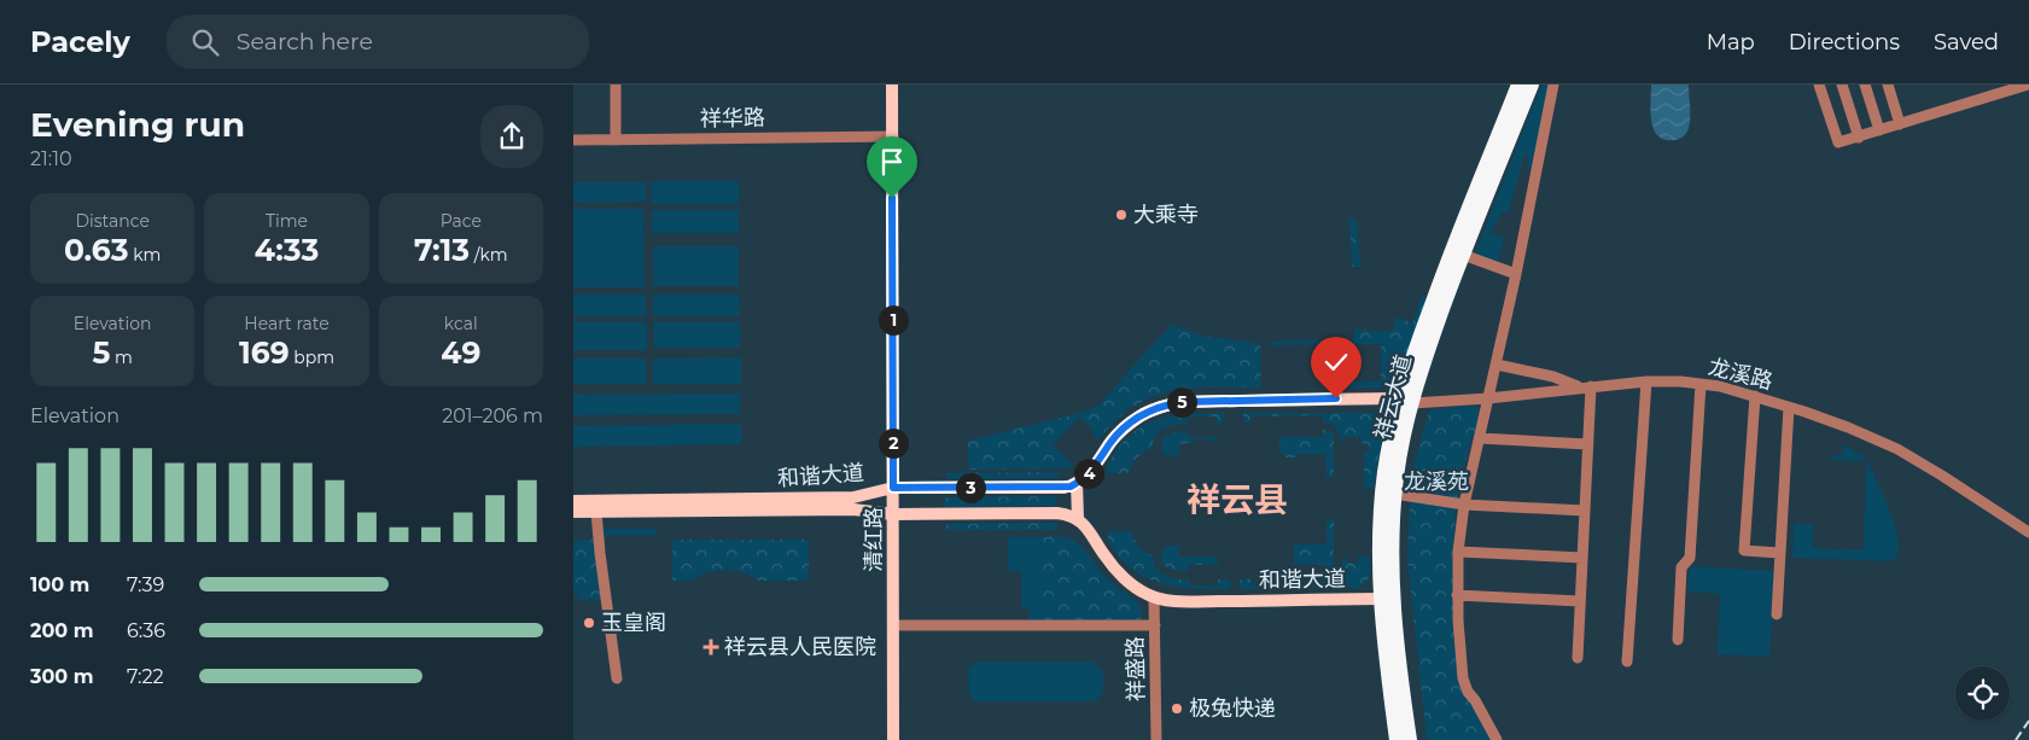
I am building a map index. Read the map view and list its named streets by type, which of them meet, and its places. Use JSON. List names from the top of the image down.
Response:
{
  "streets": {
    "highway": ["祥云大道"],
    "main road": ["和谐大道", "清红路"],
    "street": ["祥华路", "龙溪路", "祥盛路"]
  },
  "crossings": [
    ["祥华路", "清红路"],
    ["龙溪路", "祥云大道"],
    ["祥云大道", "和谐大道"],
    ["和谐大道", "清红路"],
    ["和谐大道", "祥盛路"]
  ],
  "districts": ["祥云县"],
  "parks": ["龙溪苑"],
  "places": {
    "other": ["大乘寺", "玉皇阁", "极兔快递"],
    "health": ["祥云县人民医院"]
  },
  "page": {
    "header": "Pacely",
    "search": "Search here",
    "nav": ["Map", "Directions", "Saved"],
    "heading": ["Evening run", "21:10"],
    "stats": [
      ["Distance", "0.63 km"],
      ["Time", "4:33"],
      ["Pace", "7:13 /km"],
      ["Elevation", "5 m"],
      ["Heart rate", "169 bpm"],
      ["kcal", "49"]
    ],
    "pins": [
      "1",
      "5",
      "2",
      "4",
      "3"
    ],
    "chart": ["Elevation", "201–206 m"],
    "list": [
      {
        "name": "100 m",
        "note": "7:39"
      },
      {
        "name": "200 m",
        "note": "6:36"
      },
      {
        "name": "300 m",
        "note": "7:22"
      }
    ]
  }
}
